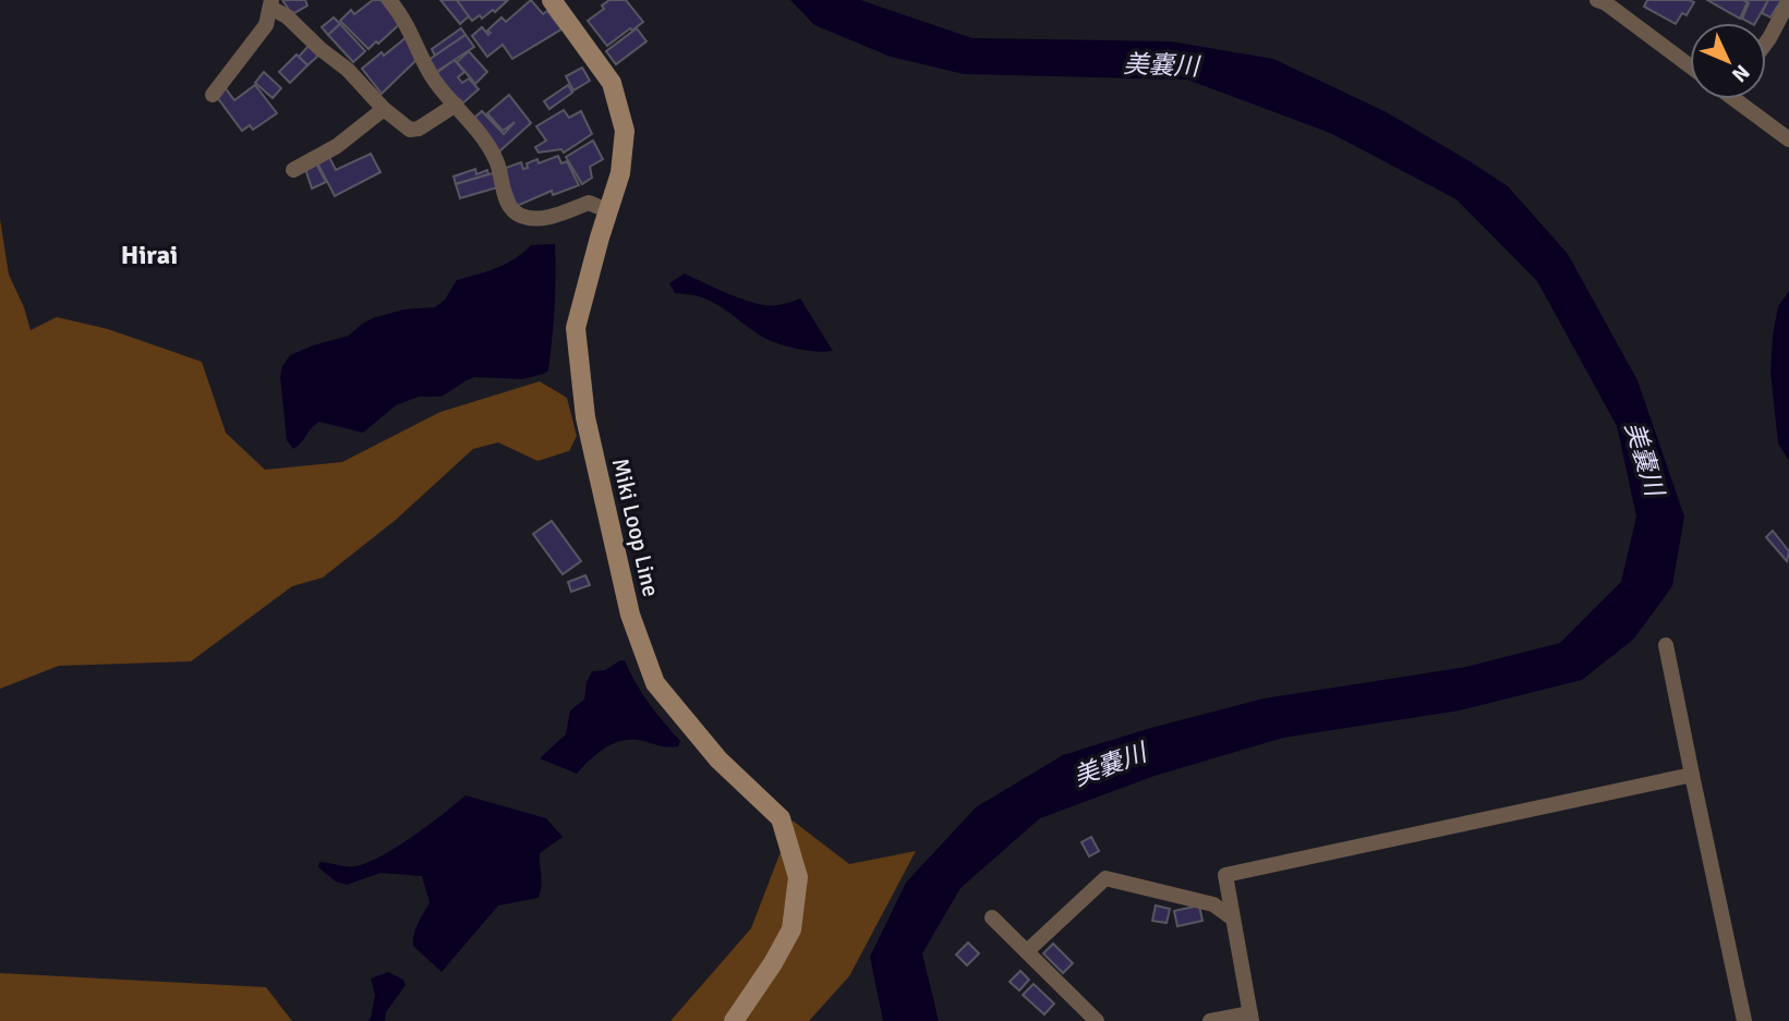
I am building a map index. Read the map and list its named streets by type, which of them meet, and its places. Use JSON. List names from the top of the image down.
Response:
{
  "streets": {
    "main road": ["Miki Loop Line"]
  },
  "districts": ["Hirai"],
  "water": ["美嚢川"],
  "north": "bottom right"
}
